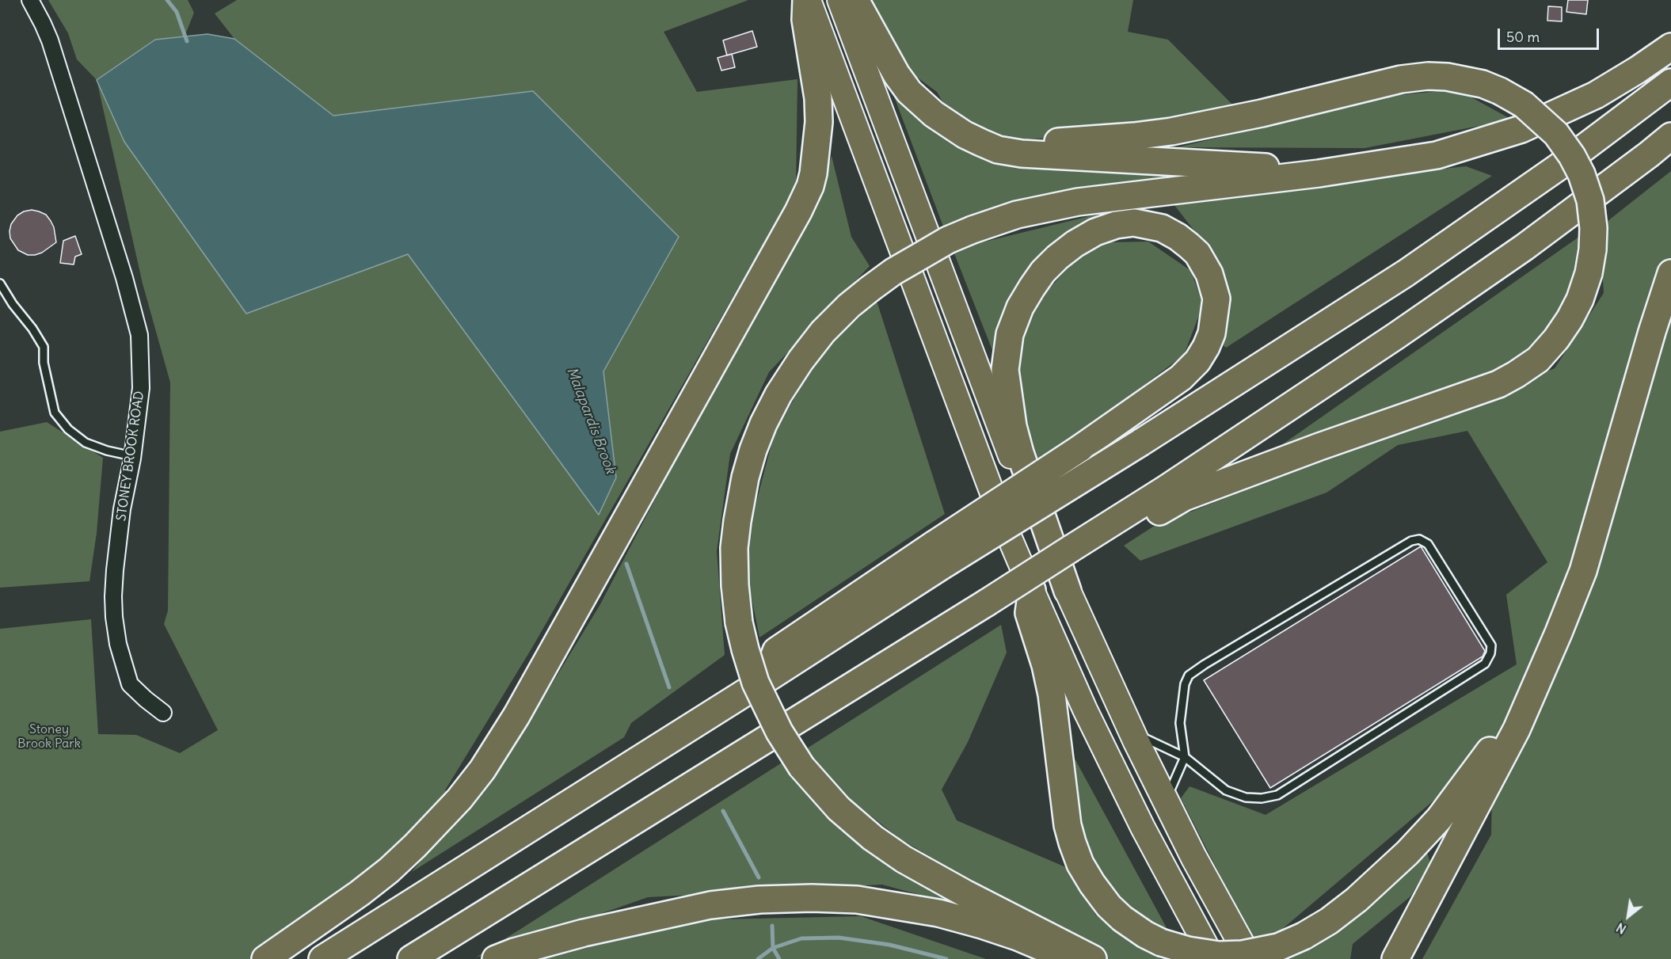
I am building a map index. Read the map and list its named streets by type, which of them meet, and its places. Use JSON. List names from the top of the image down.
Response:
{
  "streets": {
    "street": ["STONEY BROOK ROAD"]
  },
  "water": ["Malapardis Brook"],
  "parks": ["Stoney Brook Park"],
  "scale_bar": "50 m",
  "north": "bottom left"
}
